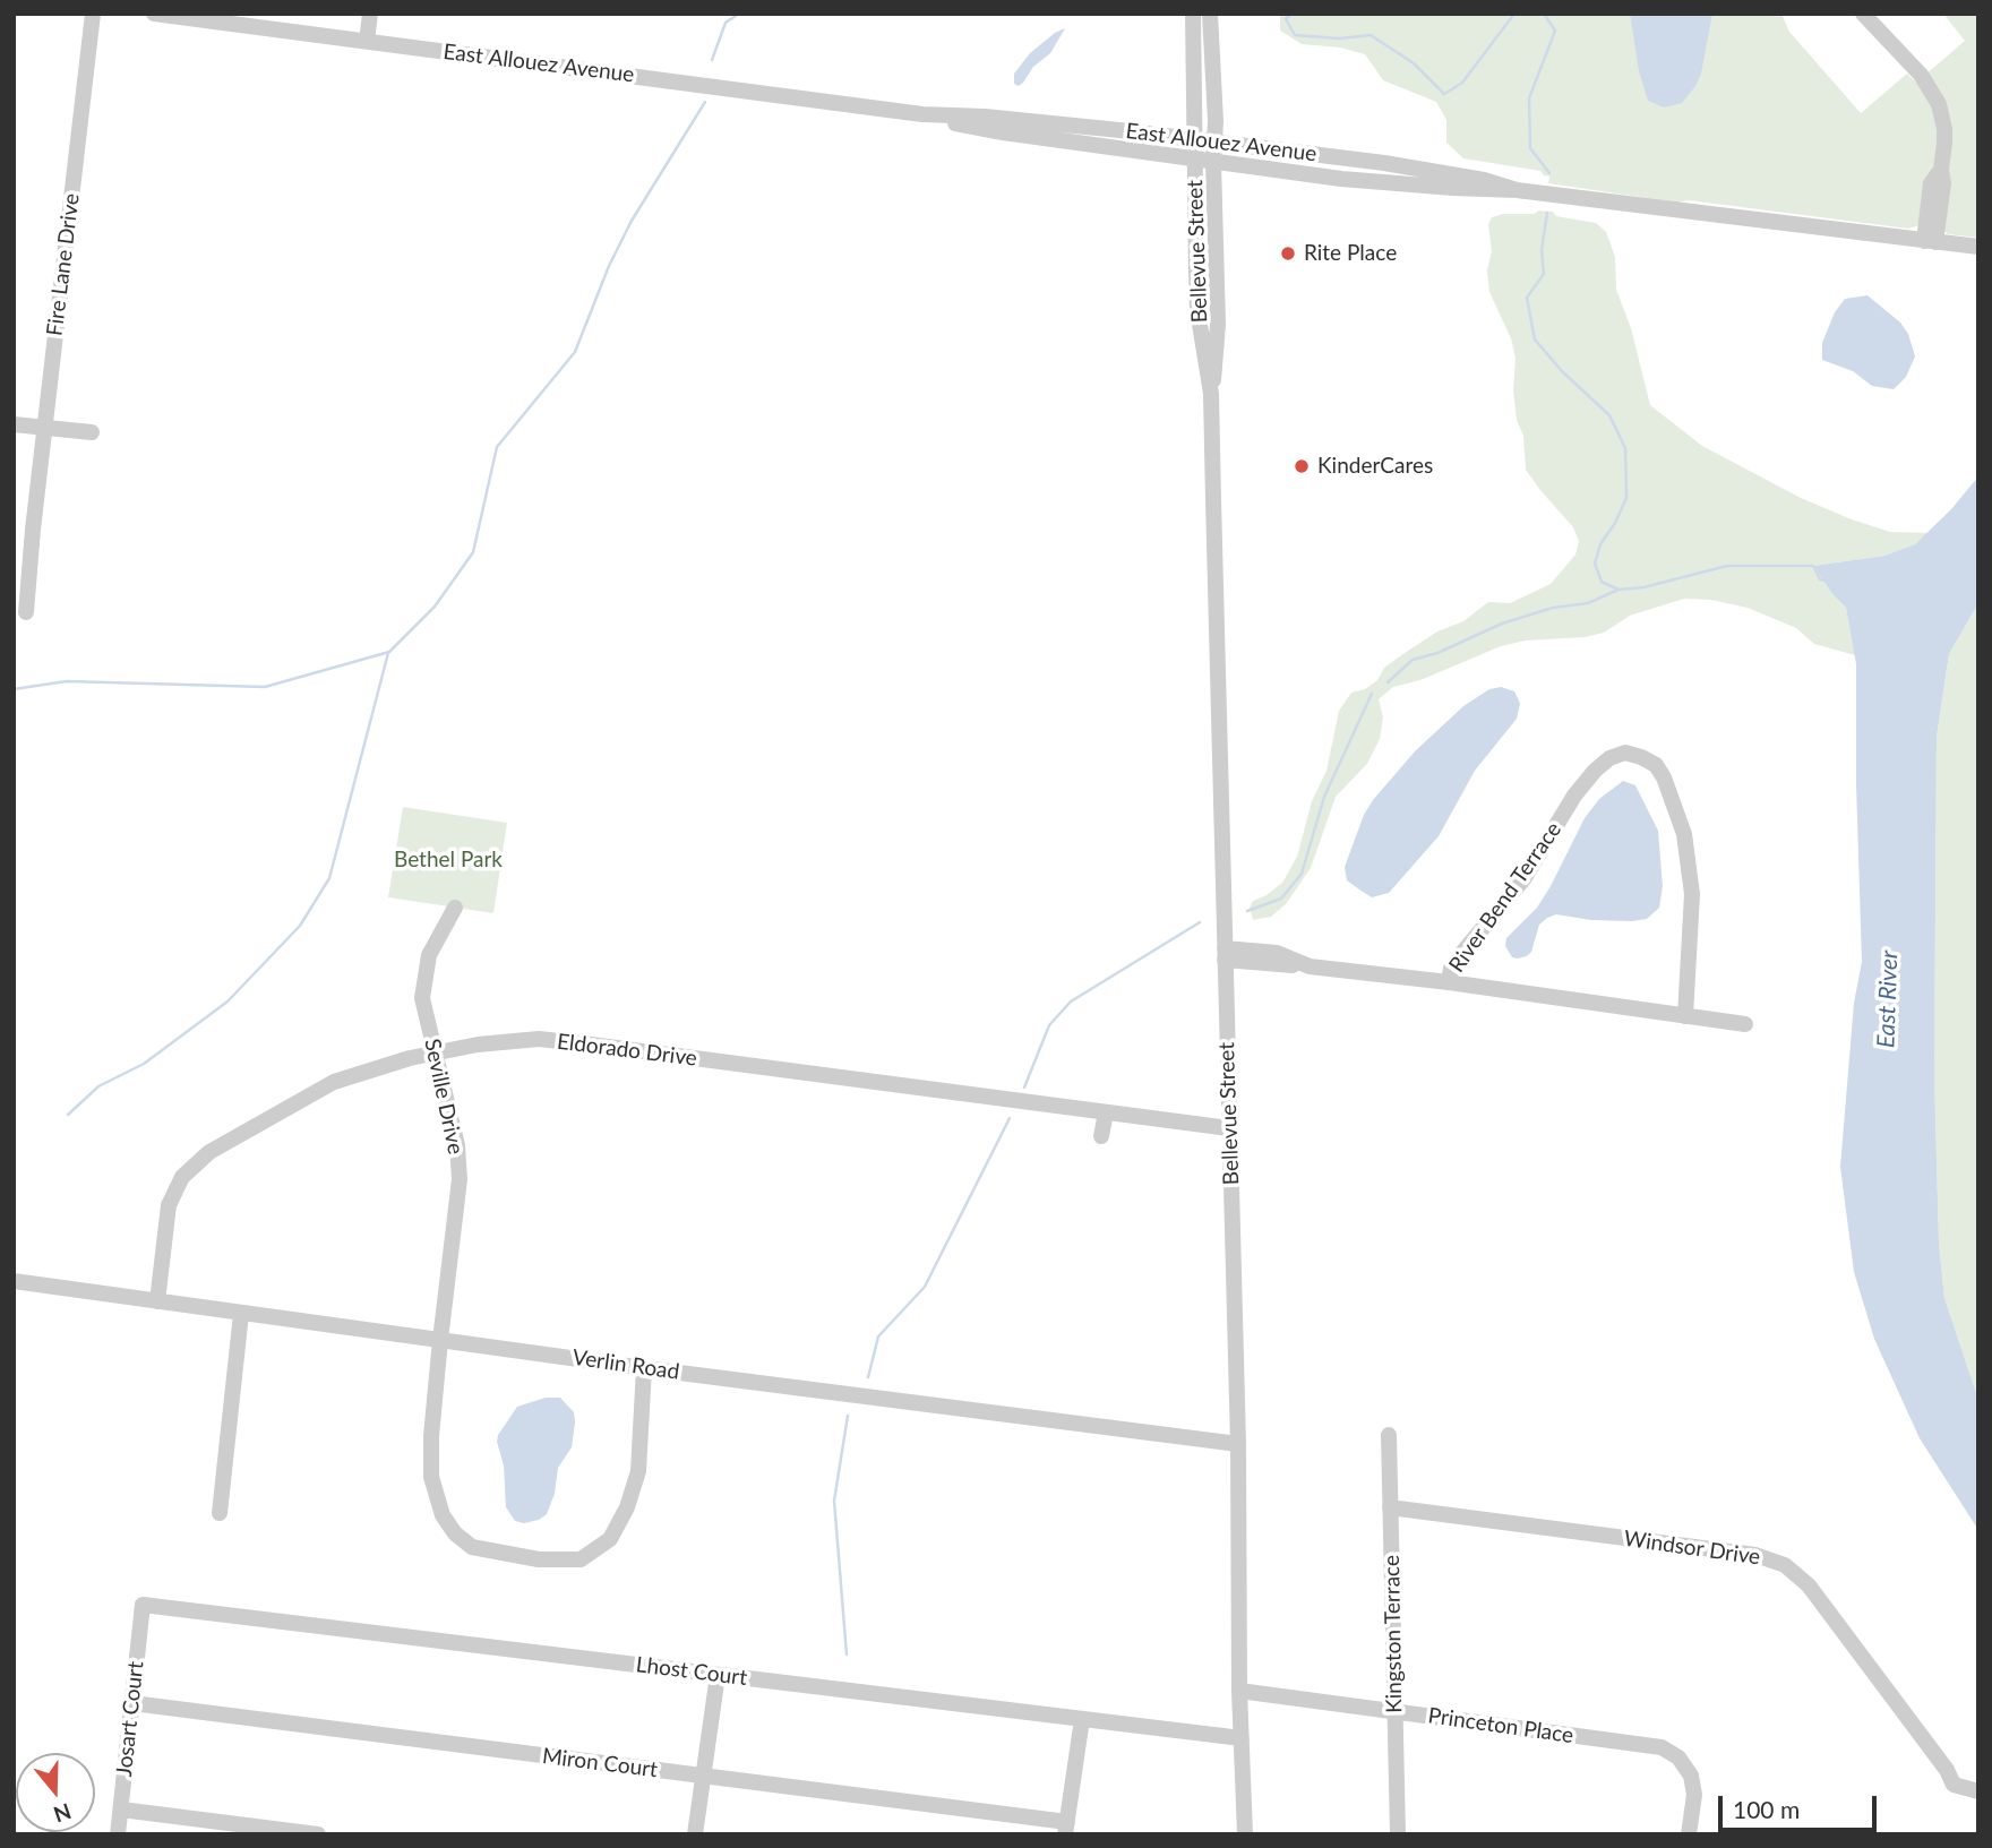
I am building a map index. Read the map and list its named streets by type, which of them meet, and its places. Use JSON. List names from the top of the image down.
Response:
{
  "streets": {
    "street": [
      "East Allouez Avenue",
      "Bellevue Street",
      "Fire Lane Drive",
      "River Bend Terrace",
      "Eldorado Drive",
      "Seville Drive",
      "Verlin Road",
      "Windsor Drive",
      "Kingston Terrace",
      "Lhost Court",
      "Josart Court",
      "Princeton Place",
      "Miron Court"
    ]
  },
  "crossings": [
    ["East Allouez Avenue", "Bellevue Street"],
    ["Bellevue Street", "River Bend Terrace"],
    ["Bellevue Street", "Eldorado Drive"],
    ["Bellevue Street", "Verlin Road"],
    ["Bellevue Street", "Lhost Court"],
    ["Bellevue Street", "Princeton Place"],
    ["Eldorado Drive", "Seville Drive"],
    ["Eldorado Drive", "Verlin Road"],
    ["Seville Drive", "Verlin Road"],
    ["Windsor Drive", "Kingston Terrace"],
    ["Kingston Terrace", "Princeton Place"],
    ["Lhost Court", "Josart Court"],
    ["Josart Court", "Miron Court"]
  ],
  "water": ["East River"],
  "parks": ["Bethel Park"],
  "places": ["Rite Place", "KinderCares"],
  "scale_bar": "100 m",
  "north": "bottom"
}
